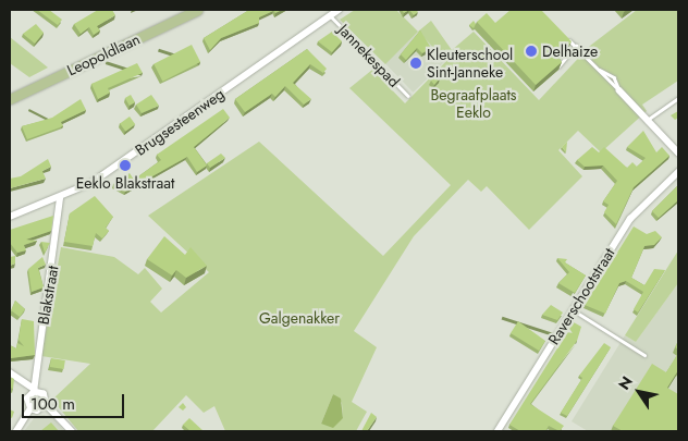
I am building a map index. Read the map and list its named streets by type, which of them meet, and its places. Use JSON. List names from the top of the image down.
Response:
{
  "streets": {
    "main road": ["Leopoldlaan"],
    "street": ["Brugsesteenweg", "Blakstraat", "Raverschootstraat"],
    "lane": ["Jannekespad"]
  },
  "crossings": [
    ["Jannekespad", "Brugsesteenweg"],
    ["Brugsesteenweg", "Blakstraat"]
  ],
  "parks": ["Begraafplaats Eeklo", "Galgenakker"],
  "places": ["Delhaize", "Kleuterschool Sint-Janneke", "Eeklo Blakstraat"],
  "scale_bar": "100 m",
  "north": "top left"
}
